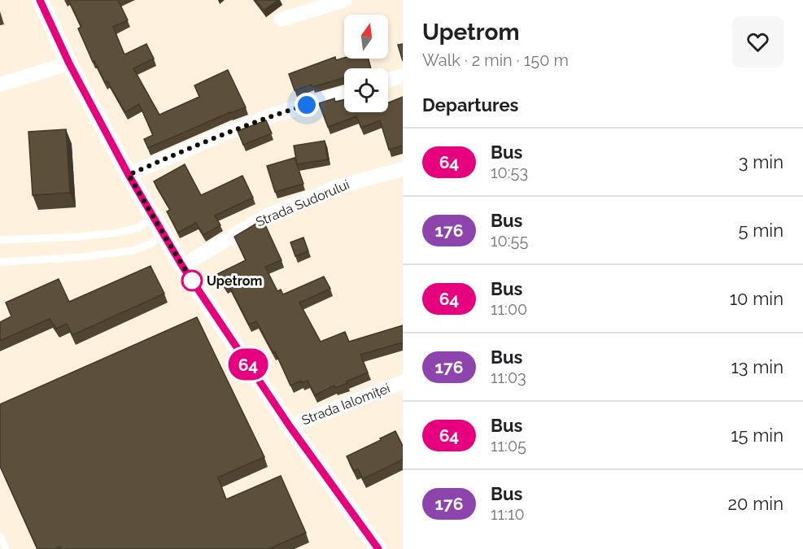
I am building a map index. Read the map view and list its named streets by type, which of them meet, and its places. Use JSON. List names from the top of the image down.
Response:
{
  "streets": {
    "street": ["Strada Sudorului", "Strada Ialomiței"]
  },
  "places": ["Upetrom"],
  "lines": ["bus line 64"],
  "north": "top",
  "page": {
    "on_map": "64",
    "heading": [
      ["Upetrom", "Walk · 2 min · 150 m"],
      "Departures"
    ],
    "list": [
      {
        "mark": "64",
        "name": "Bus",
        "note": "10:53",
        "value": "3 min"
      },
      {
        "mark": "176",
        "name": "Bus",
        "note": "10:55",
        "value": "5 min"
      },
      {
        "mark": "64",
        "name": "Bus",
        "note": "11:00",
        "value": "10 min"
      },
      {
        "mark": "176",
        "name": "Bus",
        "note": "11:03",
        "value": "13 min"
      },
      {
        "mark": "64",
        "name": "Bus",
        "note": "11:05",
        "value": "15 min"
      },
      {
        "mark": "176",
        "name": "Bus",
        "note": "11:10",
        "value": "20 min"
      }
    ]
  }
}
